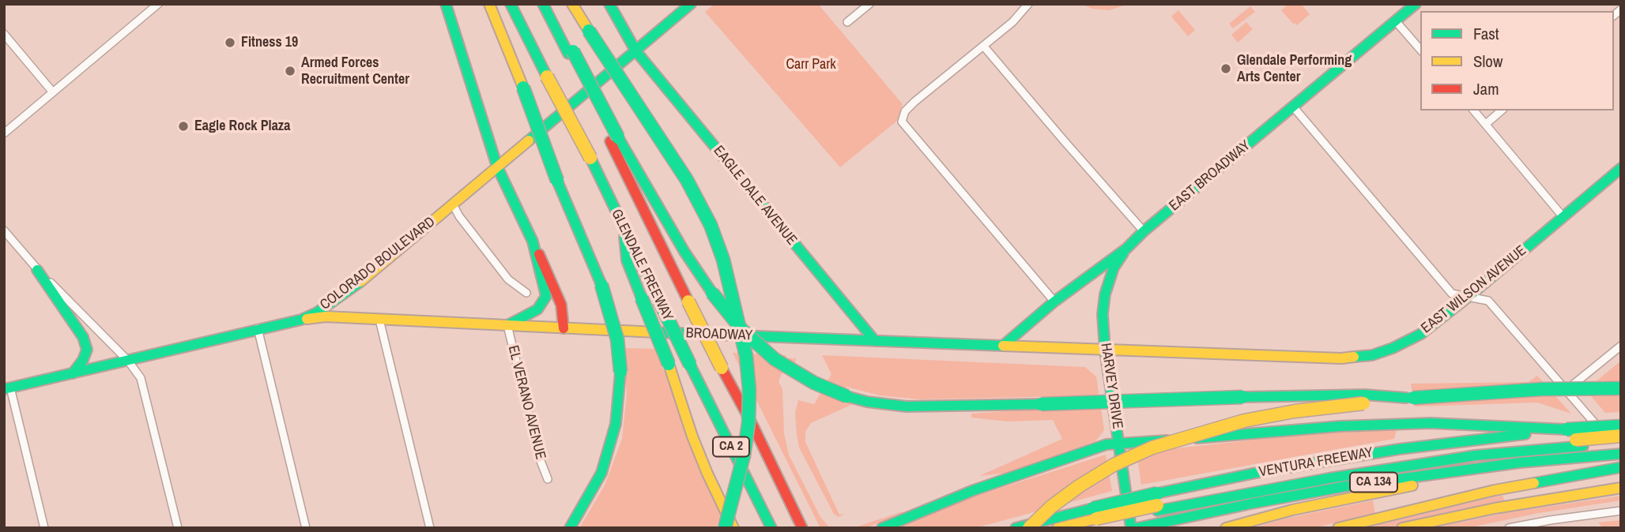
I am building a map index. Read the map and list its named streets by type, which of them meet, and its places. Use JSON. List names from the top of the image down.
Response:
{
  "streets": {
    "main road": [
      "EAST BROADWAY",
      "EAGLE DALE AVENUE",
      "COLORADO BOULEVARD",
      "GLENDALE FREEWAY",
      "EAST WILSON AVENUE",
      "BROADWAY",
      "HARVEY DRIVE",
      "CA 2",
      "VENTURA FREEWAY",
      "CA 134"
    ],
    "street": ["EL VERANO AVENUE"]
  },
  "crossings": [
    ["EAST BROADWAY", "BROADWAY"],
    ["EAST BROADWAY", "HARVEY DRIVE"],
    ["EAGLE DALE AVENUE", "COLORADO BOULEVARD"],
    ["EAGLE DALE AVENUE", "BROADWAY"],
    ["COLORADO BOULEVARD", "BROADWAY"],
    ["EAST WILSON AVENUE", "BROADWAY"],
    ["EAST WILSON AVENUE", "HARVEY DRIVE"],
    ["BROADWAY", "HARVEY DRIVE"],
    ["BROADWAY", "EL VERANO AVENUE"]
  ],
  "parks": ["Carr Park"],
  "places": [
    "Fitness 19",
    "Glendale Performing Arts Center",
    "Armed Forces Recruitment Center",
    "Eagle Rock Plaza"
  ],
  "legend": ["Fast", "Slow", "Jam"]
}
